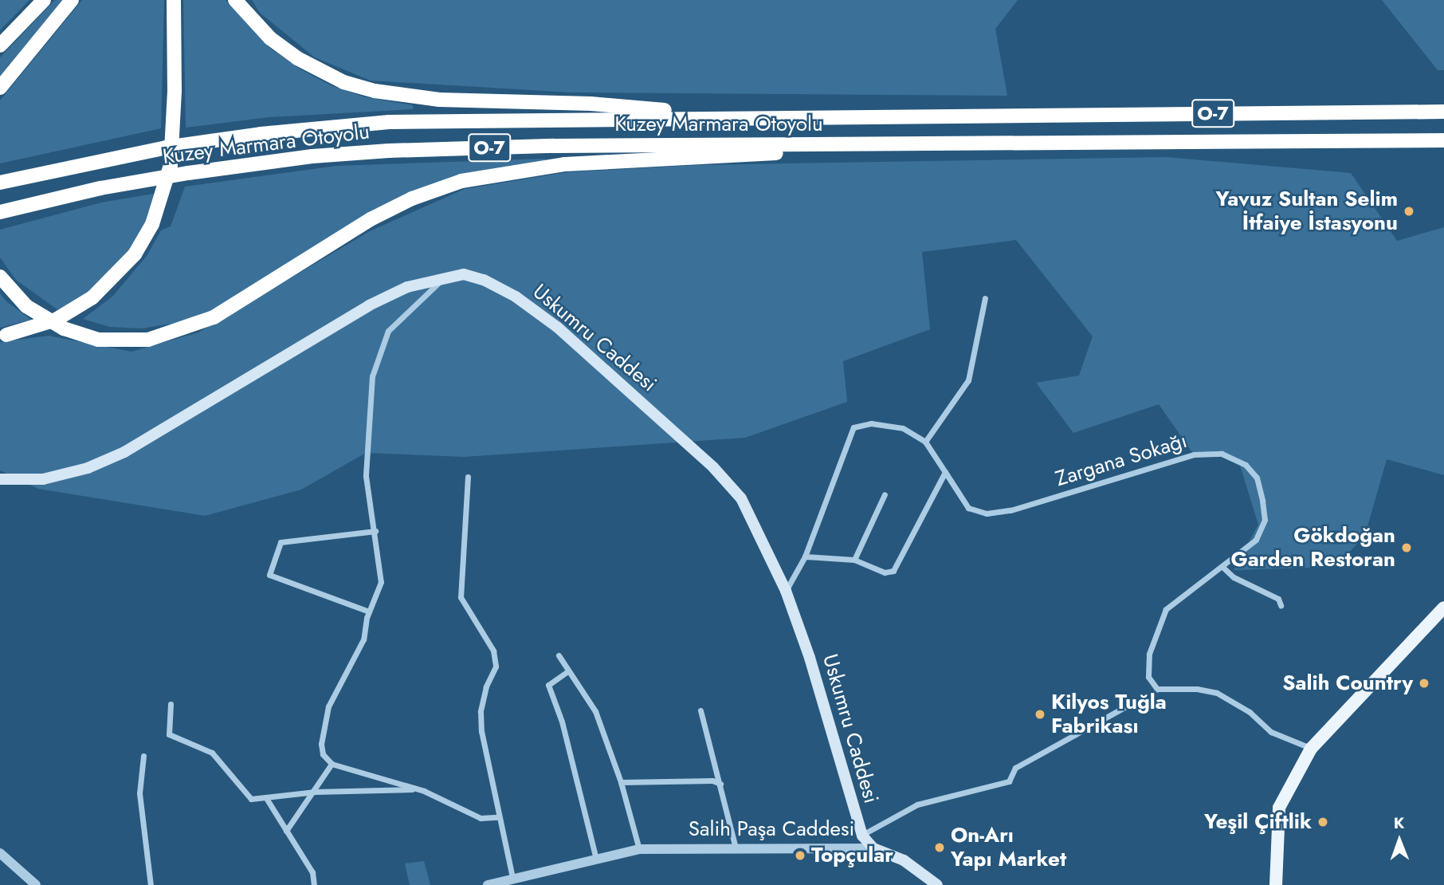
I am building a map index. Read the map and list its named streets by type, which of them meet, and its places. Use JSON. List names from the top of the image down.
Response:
{
  "streets": {
    "highway": ["O-7", "Kuzey Marmara Otoyolu"],
    "main road": ["Uskumru Caddesi", "Salih Paşa Caddesi"],
    "street": ["Zargana Sokağı"]
  },
  "crossings": [
    ["Uskumru Caddesi", "Salih Paşa Caddesi"]
  ],
  "places": [
    "Yavuz Sultan Selim İtfaiye İstasyonu",
    "Gökdoğan Garden Restoran",
    "Salih Country",
    "Kilyos Tuğla Fabrikası",
    "Yeşil Çiftlik",
    "On-Arı Yapı Market",
    "Topçular"
  ],
  "north": "top"
}
